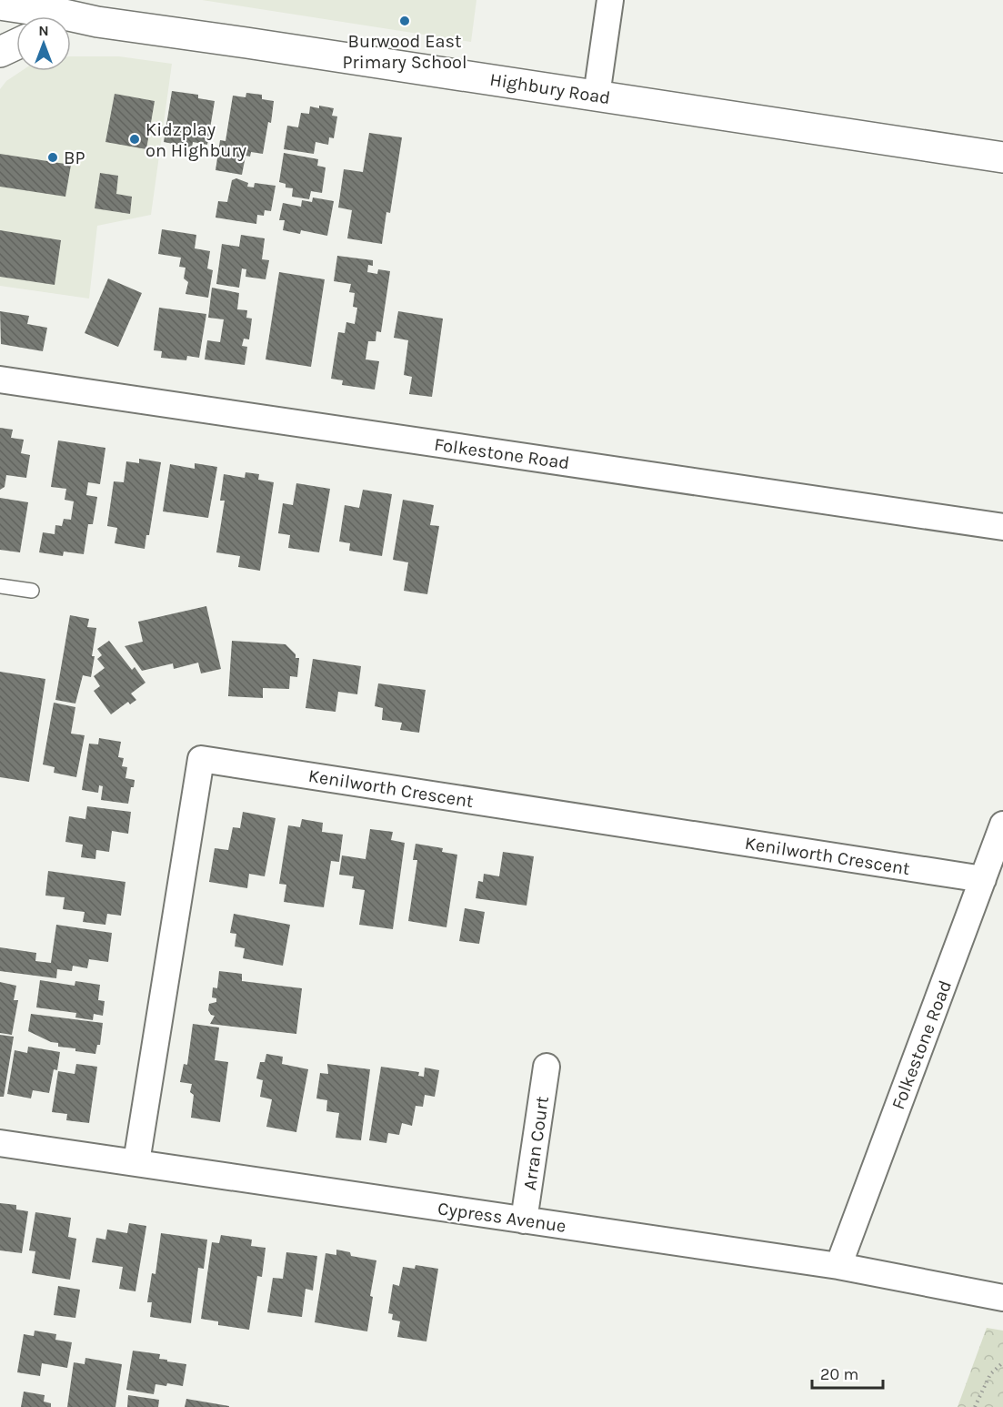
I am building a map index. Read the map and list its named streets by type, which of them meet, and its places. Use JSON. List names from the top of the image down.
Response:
{
  "streets": {
    "main road": ["Highbury Road"],
    "street": [
      "Folkestone Road",
      "Kenilworth Crescent",
      "Arran Court",
      "Cypress Avenue"
    ]
  },
  "crossings": [
    ["Folkestone Road", "Kenilworth Crescent"],
    ["Folkestone Road", "Cypress Avenue"],
    ["Kenilworth Crescent", "Cypress Avenue"],
    ["Arran Court", "Cypress Avenue"]
  ],
  "places": ["Burwood East Primary School", "Kidzplay on Highbury", "BP"],
  "scale_bar": "20 m",
  "north": "top"
}
